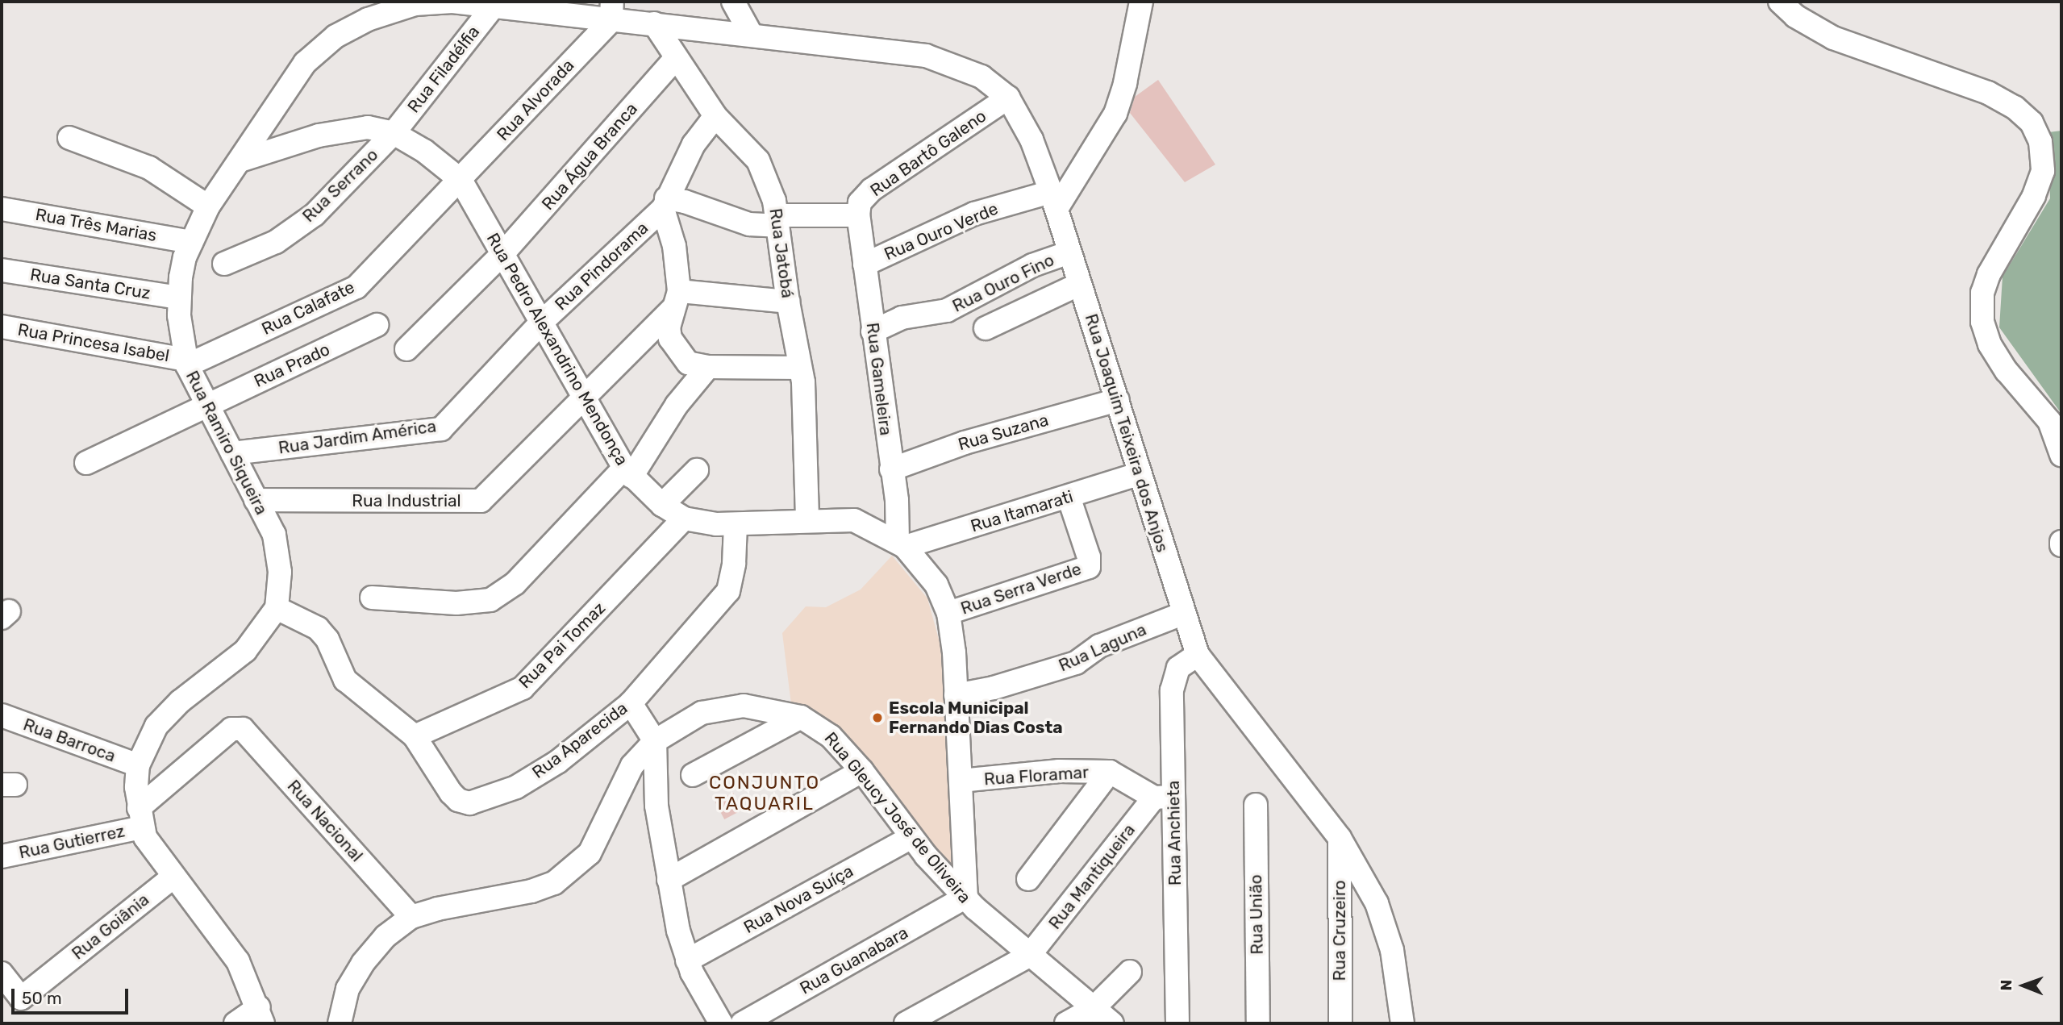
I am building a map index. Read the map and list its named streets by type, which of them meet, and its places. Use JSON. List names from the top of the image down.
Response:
{
  "streets": {
    "street": [
      "Rua Filadélfia",
      "Rua Alvorada",
      "Rua Bartô Galeno",
      "Rua Água Branca",
      "Rua Serrano",
      "Rua Três Marias",
      "Rua Ouro Verde",
      "Rua Jatobá",
      "Rua Pindorama",
      "Rua Ouro Fino",
      "Rua Santa Cruz",
      "Rua Calafate",
      "Rua Princesa Isabel",
      "Rua Pedro Alexandrino Mendonça",
      "Rua Prado",
      "Rua Gameleira",
      "Rua Suzana",
      "Rua Joaquim Teixeira dos Anjos",
      "Rua Jardim América",
      "Rua Ramiro Siqueira",
      "Rua Industrial",
      "Rua Itamarati",
      "Rua Serra Verde",
      "Rua Pai Tomaz",
      "Rua Laguna",
      "Rua Barroca",
      "Rua Aparecida",
      "Rua Floramar",
      "Rua Gleucy José de Oliveira",
      "Rua Nacional",
      "Rua Anchieta",
      "Rua Gutierrez",
      "Rua Mantiqueira",
      "Rua Nova Suíça",
      "Rua União",
      "Rua Goiânia",
      "Rua Cruzeiro",
      "Rua Guanabara"
    ]
  },
  "crossings": [
    ["Rua Filadélfia", "Rua Serrano"],
    ["Rua Filadélfia", "Rua Pedro Alexandrino Mendonça"],
    ["Rua Filadélfia", "Rua Ramiro Siqueira"],
    ["Rua Alvorada", "Rua Calafate"],
    ["Rua Alvorada", "Rua Pedro Alexandrino Mendonça"],
    ["Rua Alvorada", "Rua Ramiro Siqueira"],
    ["Rua Bartô Galeno", "Rua Gameleira"],
    ["Rua Bartô Galeno", "Rua Joaquim Teixeira dos Anjos"],
    ["Rua Água Branca", "Rua Jatobá"],
    ["Rua Água Branca", "Rua Pedro Alexandrino Mendonça"],
    ["Rua Serrano", "Rua Pedro Alexandrino Mendonça"],
    ["Rua Três Marias", "Rua Ramiro Siqueira"],
    ["Rua Ouro Verde", "Rua Gameleira"],
    ["Rua Ouro Verde", "Rua Joaquim Teixeira dos Anjos"],
    ["Rua Jatobá", "Rua Pedro Alexandrino Mendonça"],
    ["Rua Jatobá", "Rua Ramiro Siqueira"],
    ["Rua Pindorama", "Rua Pedro Alexandrino Mendonça"],
    ["Rua Pindorama", "Rua Jardim América"],
    ["Rua Ouro Fino", "Rua Gameleira"],
    ["Rua Ouro Fino", "Rua Joaquim Teixeira dos Anjos"],
    ["Rua Santa Cruz", "Rua Ramiro Siqueira"],
    ["Rua Calafate", "Rua Princesa Isabel"],
    ["Rua Calafate", "Rua Pedro Alexandrino Mendonça"],
    ["Rua Calafate", "Rua Ramiro Siqueira"],
    ["Rua Princesa Isabel", "Rua Ramiro Siqueira"],
    ["Rua Pedro Alexandrino Mendonça", "Rua Gameleira"],
    ["Rua Pedro Alexandrino Mendonça", "Rua Jardim América"],
    ["Rua Pedro Alexandrino Mendonça", "Rua Ramiro Siqueira"],
    ["Rua Pedro Alexandrino Mendonça", "Rua Industrial"],
    ["Rua Pedro Alexandrino Mendonça", "Rua Itamarati"],
    ["Rua Pedro Alexandrino Mendonça", "Rua Serra Verde"],
    ["Rua Pedro Alexandrino Mendonça", "Rua Pai Tomaz"],
    ["Rua Pedro Alexandrino Mendonça", "Rua Laguna"],
    ["Rua Pedro Alexandrino Mendonça", "Rua Aparecida"],
    ["Rua Pedro Alexandrino Mendonça", "Rua Floramar"],
    ["Rua Pedro Alexandrino Mendonça", "Rua Gleucy José de Oliveira"],
    ["Rua Pedro Alexandrino Mendonça", "Rua Guanabara"],
    ["Rua Prado", "Rua Ramiro Siqueira"],
    ["Rua Gameleira", "Rua Suzana"],
    ["Rua Gameleira", "Rua Itamarati"],
    ["Rua Suzana", "Rua Joaquim Teixeira dos Anjos"],
    ["Rua Joaquim Teixeira dos Anjos", "Rua Ramiro Siqueira"],
    ["Rua Joaquim Teixeira dos Anjos", "Rua Itamarati"],
    ["Rua Joaquim Teixeira dos Anjos", "Rua Laguna"],
    ["Rua Joaquim Teixeira dos Anjos", "Rua Anchieta"],
    ["Rua Joaquim Teixeira dos Anjos", "Rua Cruzeiro"],
    ["Rua Jardim América", "Rua Ramiro Siqueira"],
    ["Rua Ramiro Siqueira", "Rua Industrial"],
    ["Rua Ramiro Siqueira", "Rua Aparecida"],
    ["Rua Itamarati", "Rua Serra Verde"],
    ["Rua Pai Tomaz", "Rua Aparecida"],
    ["Rua Floramar", "Rua Anchieta"],
    ["Rua Floramar", "Rua Mantiqueira"],
    ["Rua Gleucy José de Oliveira", "Rua Nacional"],
    ["Rua Gleucy José de Oliveira", "Rua Mantiqueira"],
    ["Rua Gleucy José de Oliveira", "Rua Nova Suíça"],
    ["Rua Gleucy José de Oliveira", "Rua Guanabara"],
    ["Rua Nacional", "Rua Gutierrez"],
    ["Rua Anchieta", "Rua Mantiqueira"]
  ],
  "districts": ["CONJUNTO TAQUARIL"],
  "places": ["Escola Municipal Fernando Dias Costa"],
  "scale_bar": "50 m",
  "north": "left"
}
